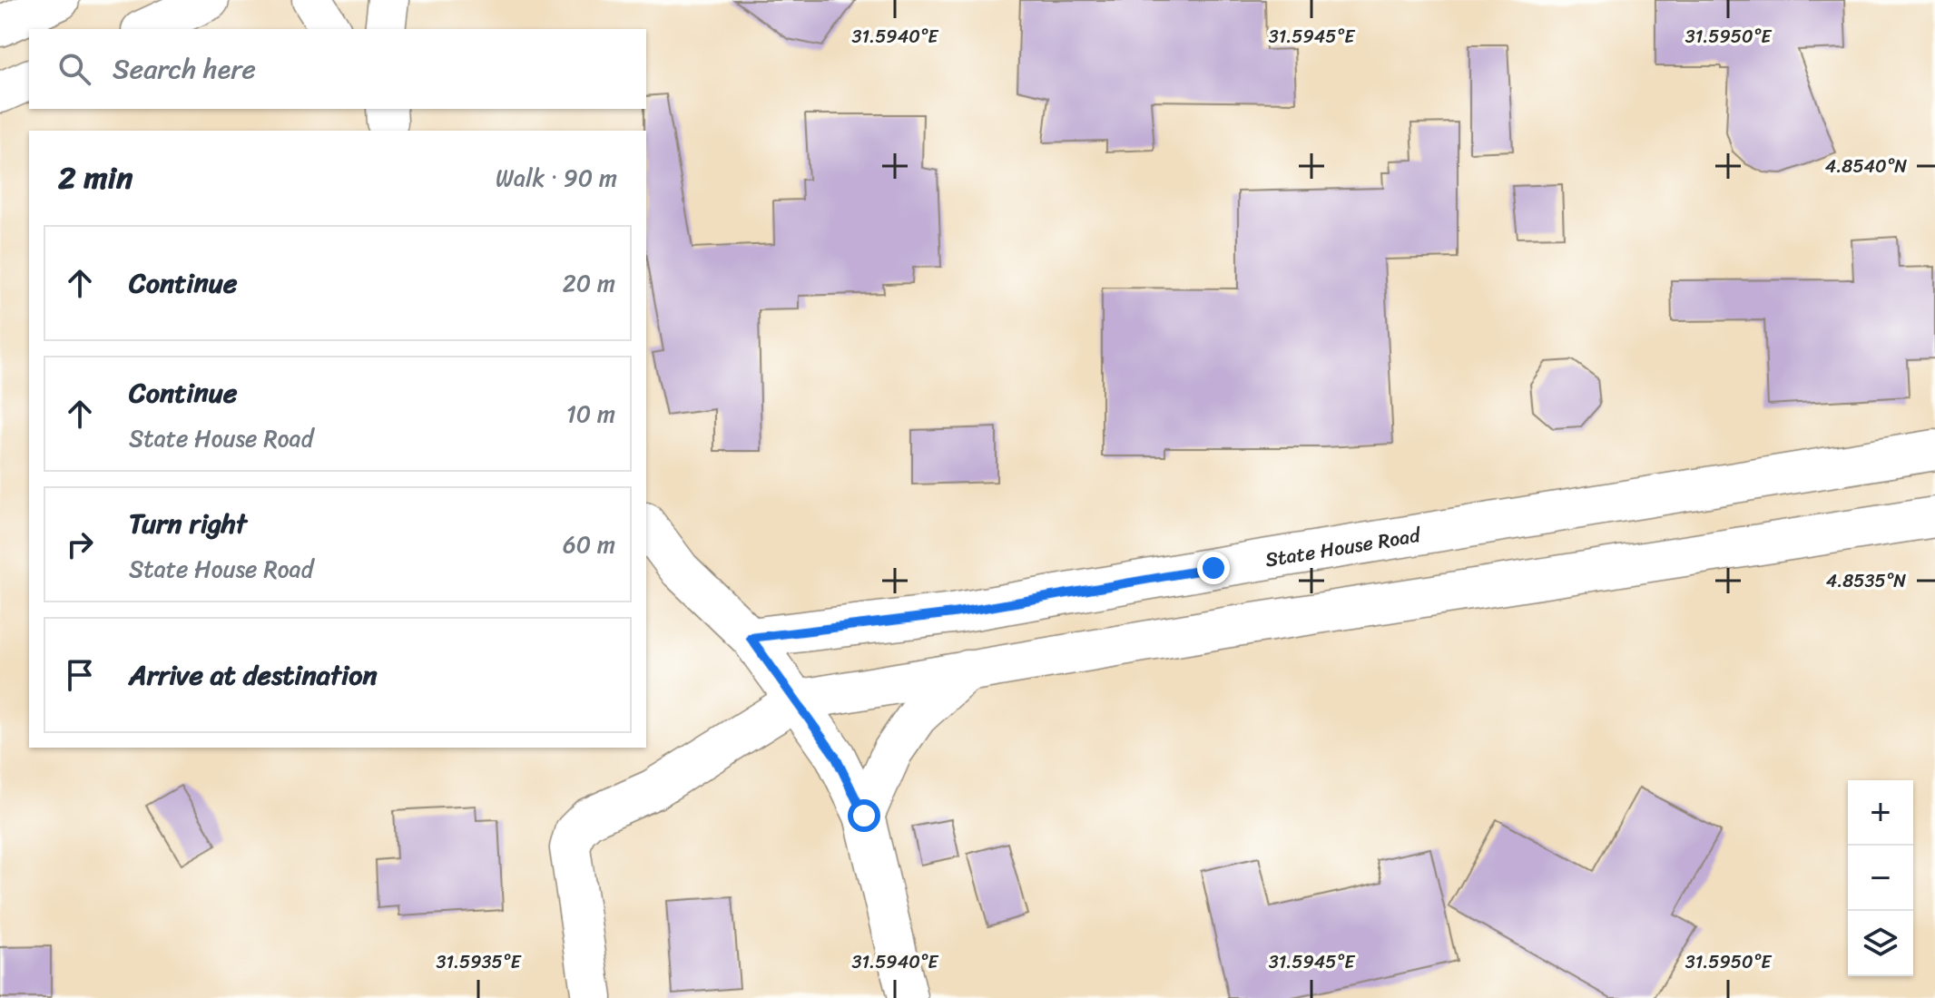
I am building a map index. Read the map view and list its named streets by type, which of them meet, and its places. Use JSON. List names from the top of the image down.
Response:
{
  "streets": {
    "main road": ["State House Road"]
  },
  "page": {
    "search": "Search here",
    "heading": ["2 min", "Walk · 90 m"],
    "list": [
      ["Continue", "20 m"],
      ["Continue", "State House Road", "10 m"],
      ["Turn right", "State House Road", "60 m"],
      "Arrive at destination"
    ],
    "map_buttons": ["+", "−"]
  },
  "coordinates": [
    "31.5940°E",
    "31.5945°E",
    "31.5950°E",
    "4.8540°N",
    "4.8535°N",
    "31.5935°E"
  ]
}
